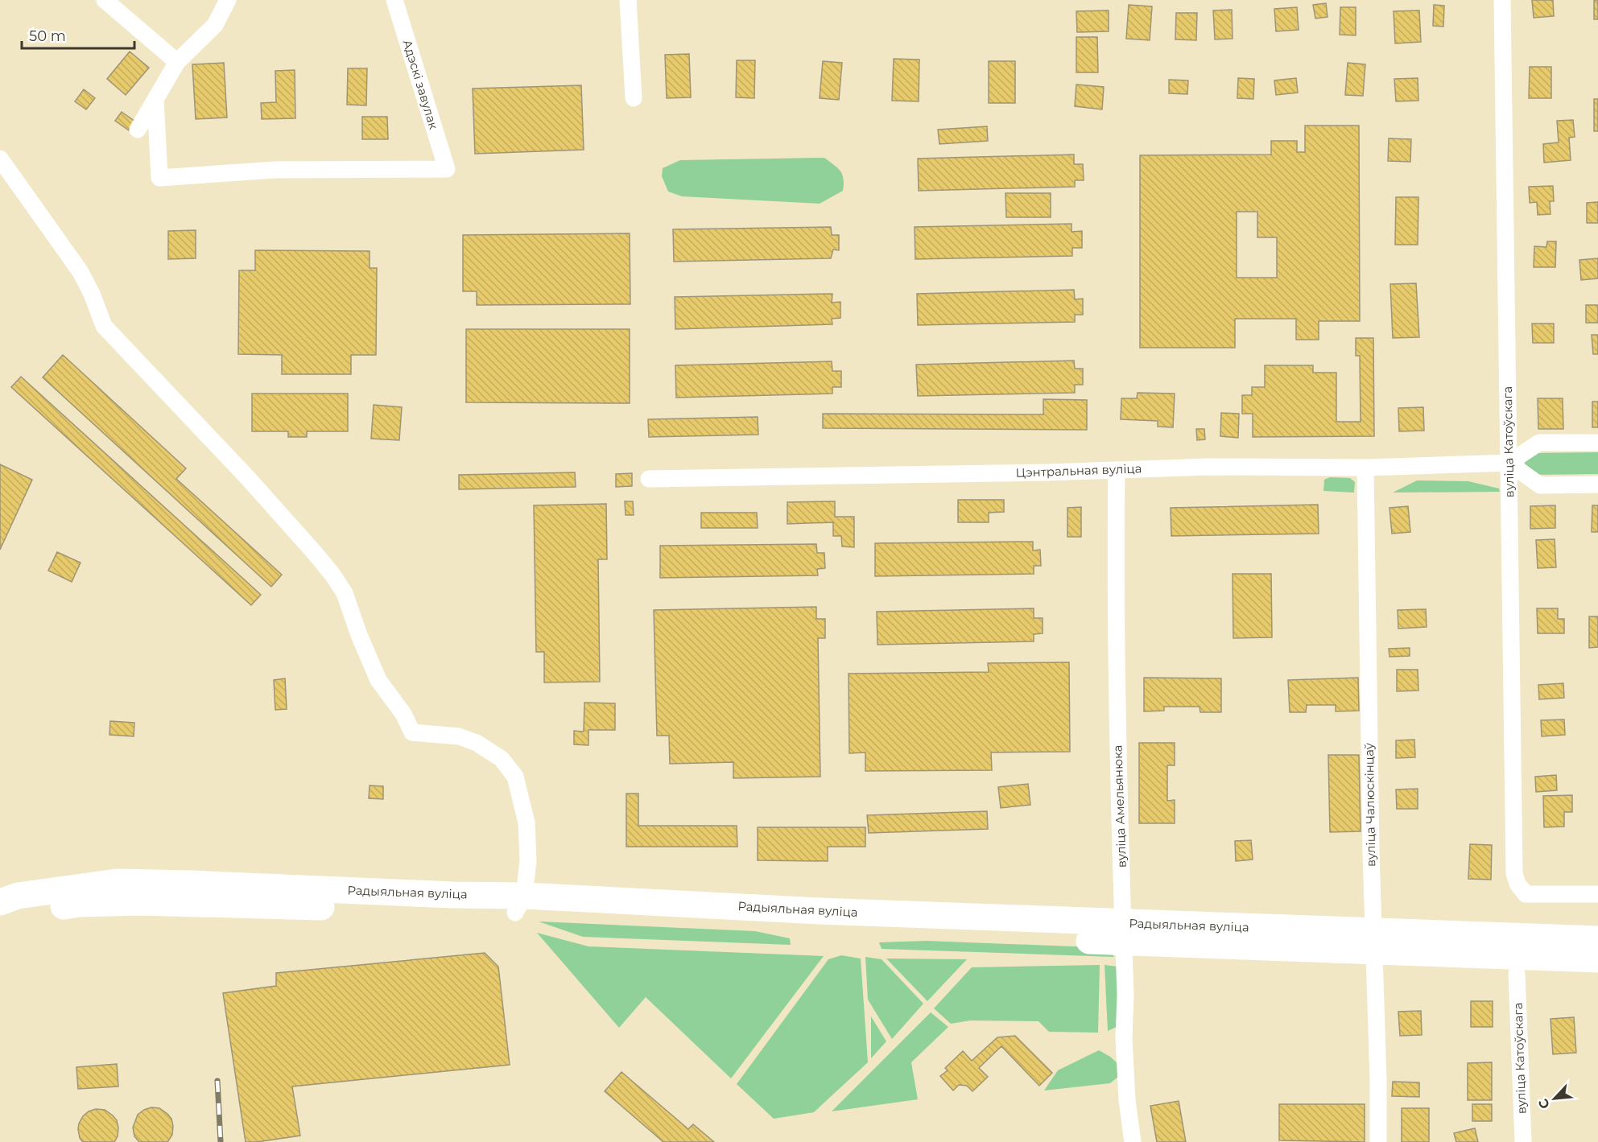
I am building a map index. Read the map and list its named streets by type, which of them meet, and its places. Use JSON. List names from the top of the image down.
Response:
{
  "streets": {
    "main road": ["Радыяльная вуліца"],
    "street": [
      "Адэскі завулак",
      "вуліца Катоўскага",
      "Цэнтральная вуліца",
      "вуліца Чалюскінцаў",
      "вуліца Амельянюка"
    ]
  },
  "crossings": [
    ["вуліца Катоўскага", "Цэнтральная вуліца"],
    ["Цэнтральная вуліца", "вуліца Чалюскінцаў"],
    ["Цэнтральная вуліца", "вуліца Амельянюка"],
    ["вуліца Чалюскінцаў", "Радыяльная вуліца"],
    ["вуліца Амельянюка", "Радыяльная вуліца"]
  ],
  "scale_bar": "50 m",
  "north": "bottom left"
}
